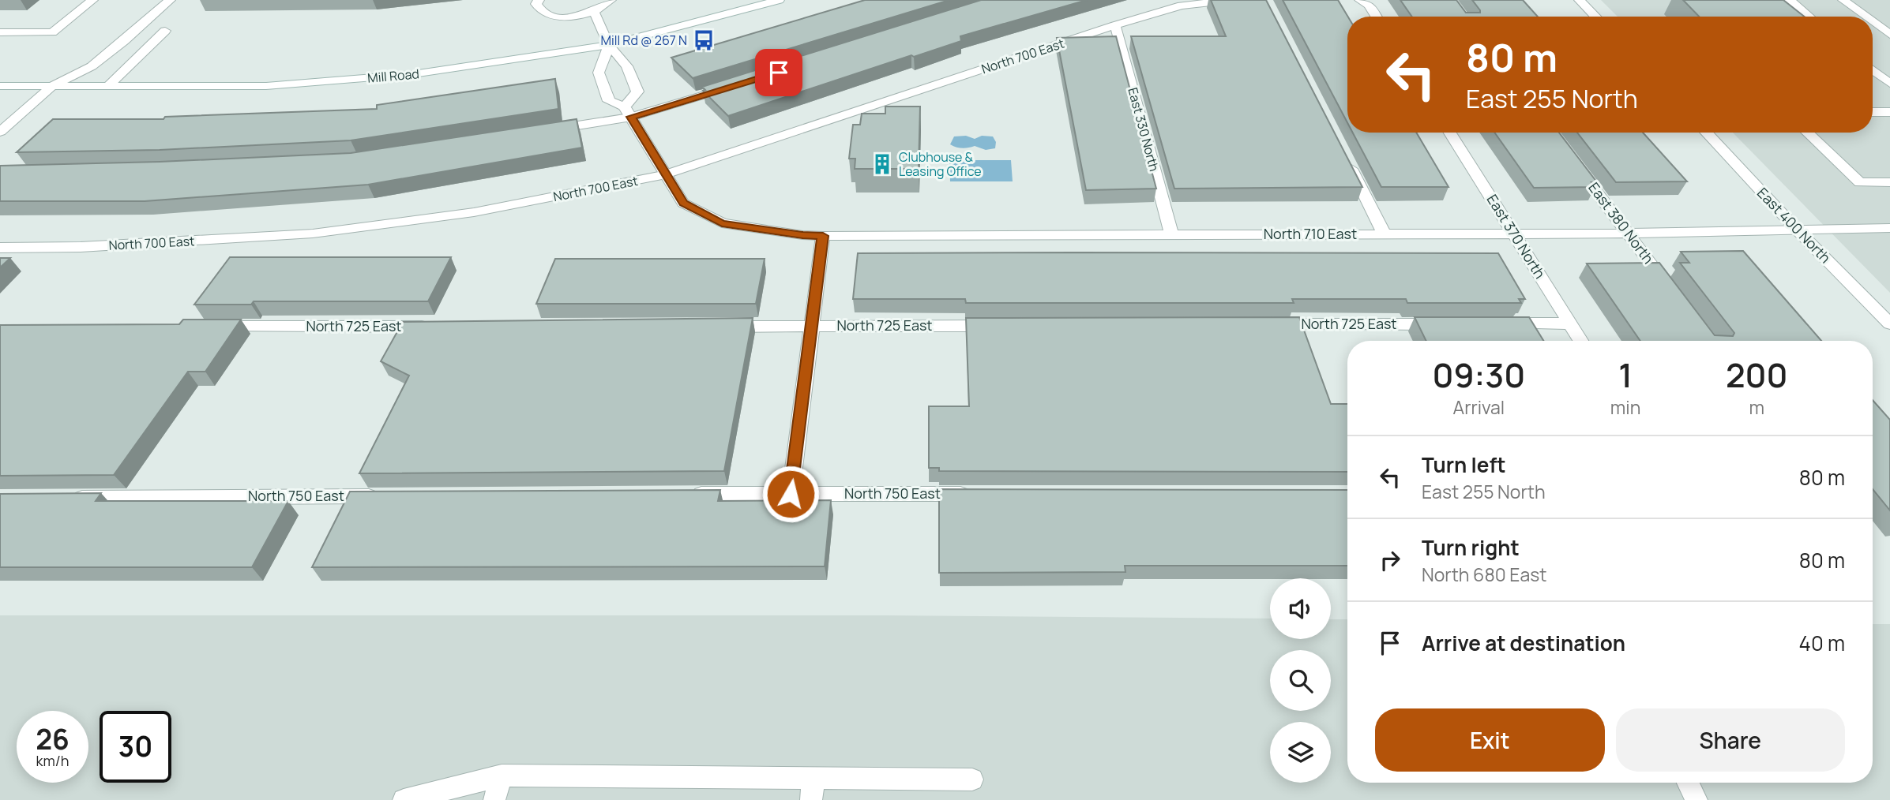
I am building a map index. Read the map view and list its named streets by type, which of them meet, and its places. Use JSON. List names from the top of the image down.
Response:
{
  "streets": {
    "street": [
      "North 700 East",
      "Mill Road",
      "East 330 North",
      "East 380 North",
      "East 400 North",
      "North 710 East",
      "East 370 North",
      "North 725 East",
      "North 750 East"
    ]
  },
  "crossings": [
    ["North 700 East", "East 330 North"],
    ["North 700 East", "North 710 East"],
    ["Mill Road", "North 710 East"],
    ["East 330 North", "North 710 East"],
    ["East 380 North", "North 710 East"],
    ["East 400 North", "North 710 East"],
    ["North 710 East", "East 370 North"]
  ],
  "places": {
    "bus stop": ["Mill Rd @ 267 N"],
    "building": ["Clubhouse & Leasing Office"]
  },
  "page": {
    "turn": ["80 m", "East 255 North"],
    "eta": [
      "09:30",
      "Arrival",
      "1",
      "min",
      "200",
      "m"
    ],
    "list": [
      {
        "name": "Turn left",
        "note": "East 255 North",
        "value": "80 m"
      },
      {
        "name": "Turn right",
        "note": "North 680 East",
        "value": "80 m"
      },
      {
        "name": "Arrive at destination",
        "value": "40 m"
      }
    ],
    "buttons": ["Exit", "Share"],
    "speed": "26 km/h",
    "limit": "30"
  }
}
